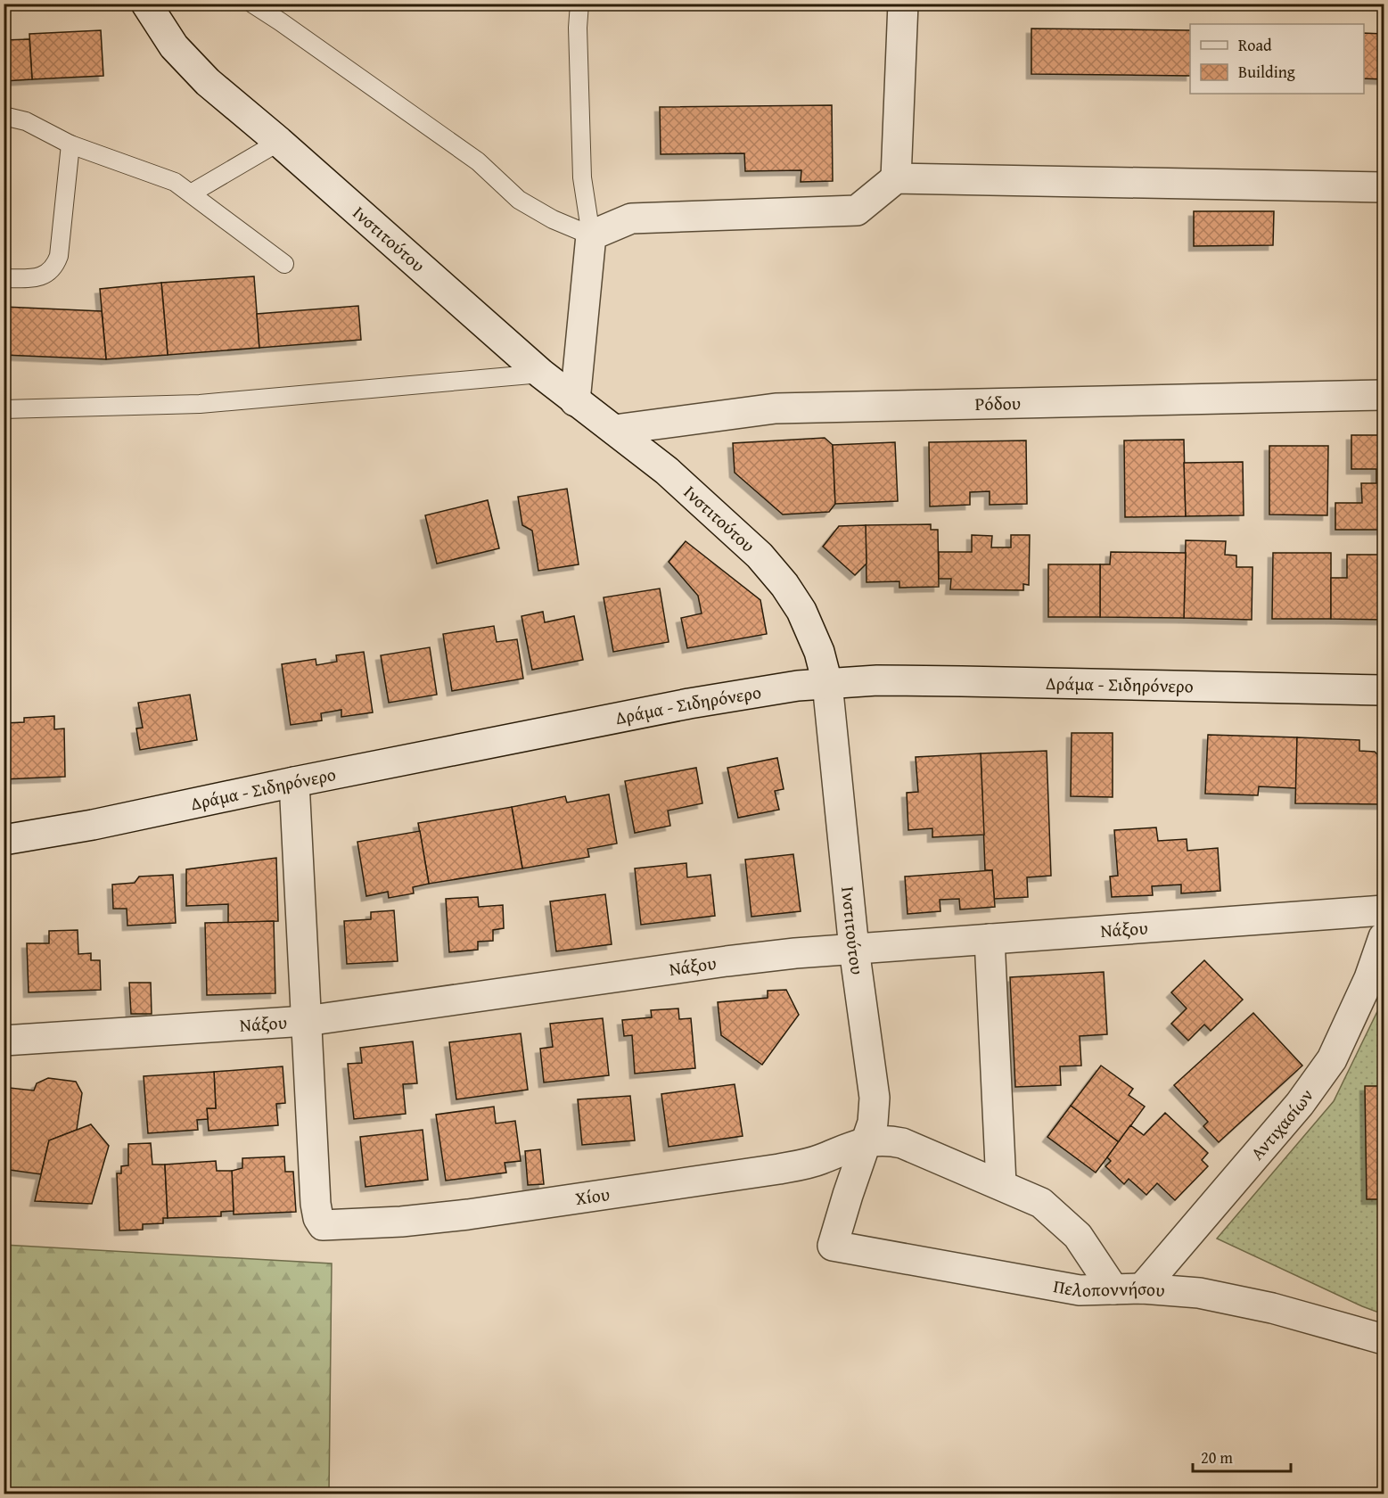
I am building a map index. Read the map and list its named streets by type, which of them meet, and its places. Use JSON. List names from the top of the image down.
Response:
{
  "streets": {
    "street": [
      "Ινστιτούτου",
      "Ρόδου",
      "Δράμα - Σιδηρόνερο",
      "Νάξου",
      "Αντιχασίων",
      "Χίου",
      "Πελοποννήσου"
    ]
  },
  "crossings": [
    ["Ινστιτούτου", "Ρόδου"],
    ["Ινστιτούτου", "Δράμα - Σιδηρόνερο"],
    ["Ινστιτούτου", "Νάξου"],
    ["Ινστιτούτου", "Χίου"],
    ["Ινστιτούτου", "Πελοποννήσου"],
    ["Νάξου", "Χίου"],
    ["Αντιχασίων", "Πελοποννήσου"]
  ],
  "legend": ["Road", "Building"],
  "scale_bar": "20 m"
}
